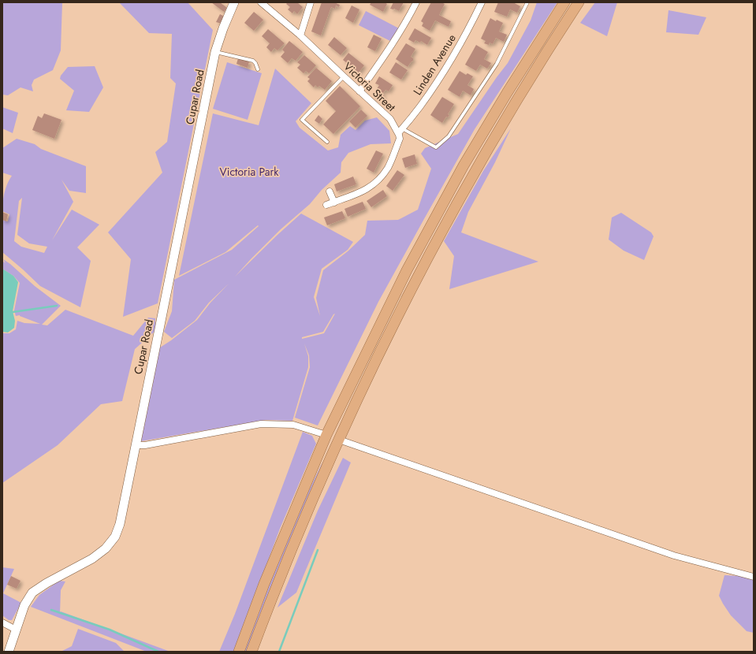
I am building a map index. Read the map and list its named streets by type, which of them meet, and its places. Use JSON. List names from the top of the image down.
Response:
{
  "streets": {
    "main road": ["Cupar Road"],
    "street": ["Linden Avenue", "Victoria Street"]
  },
  "crossings": [
    ["Linden Avenue", "Victoria Street"]
  ],
  "parks": ["Victoria Park"]
}
